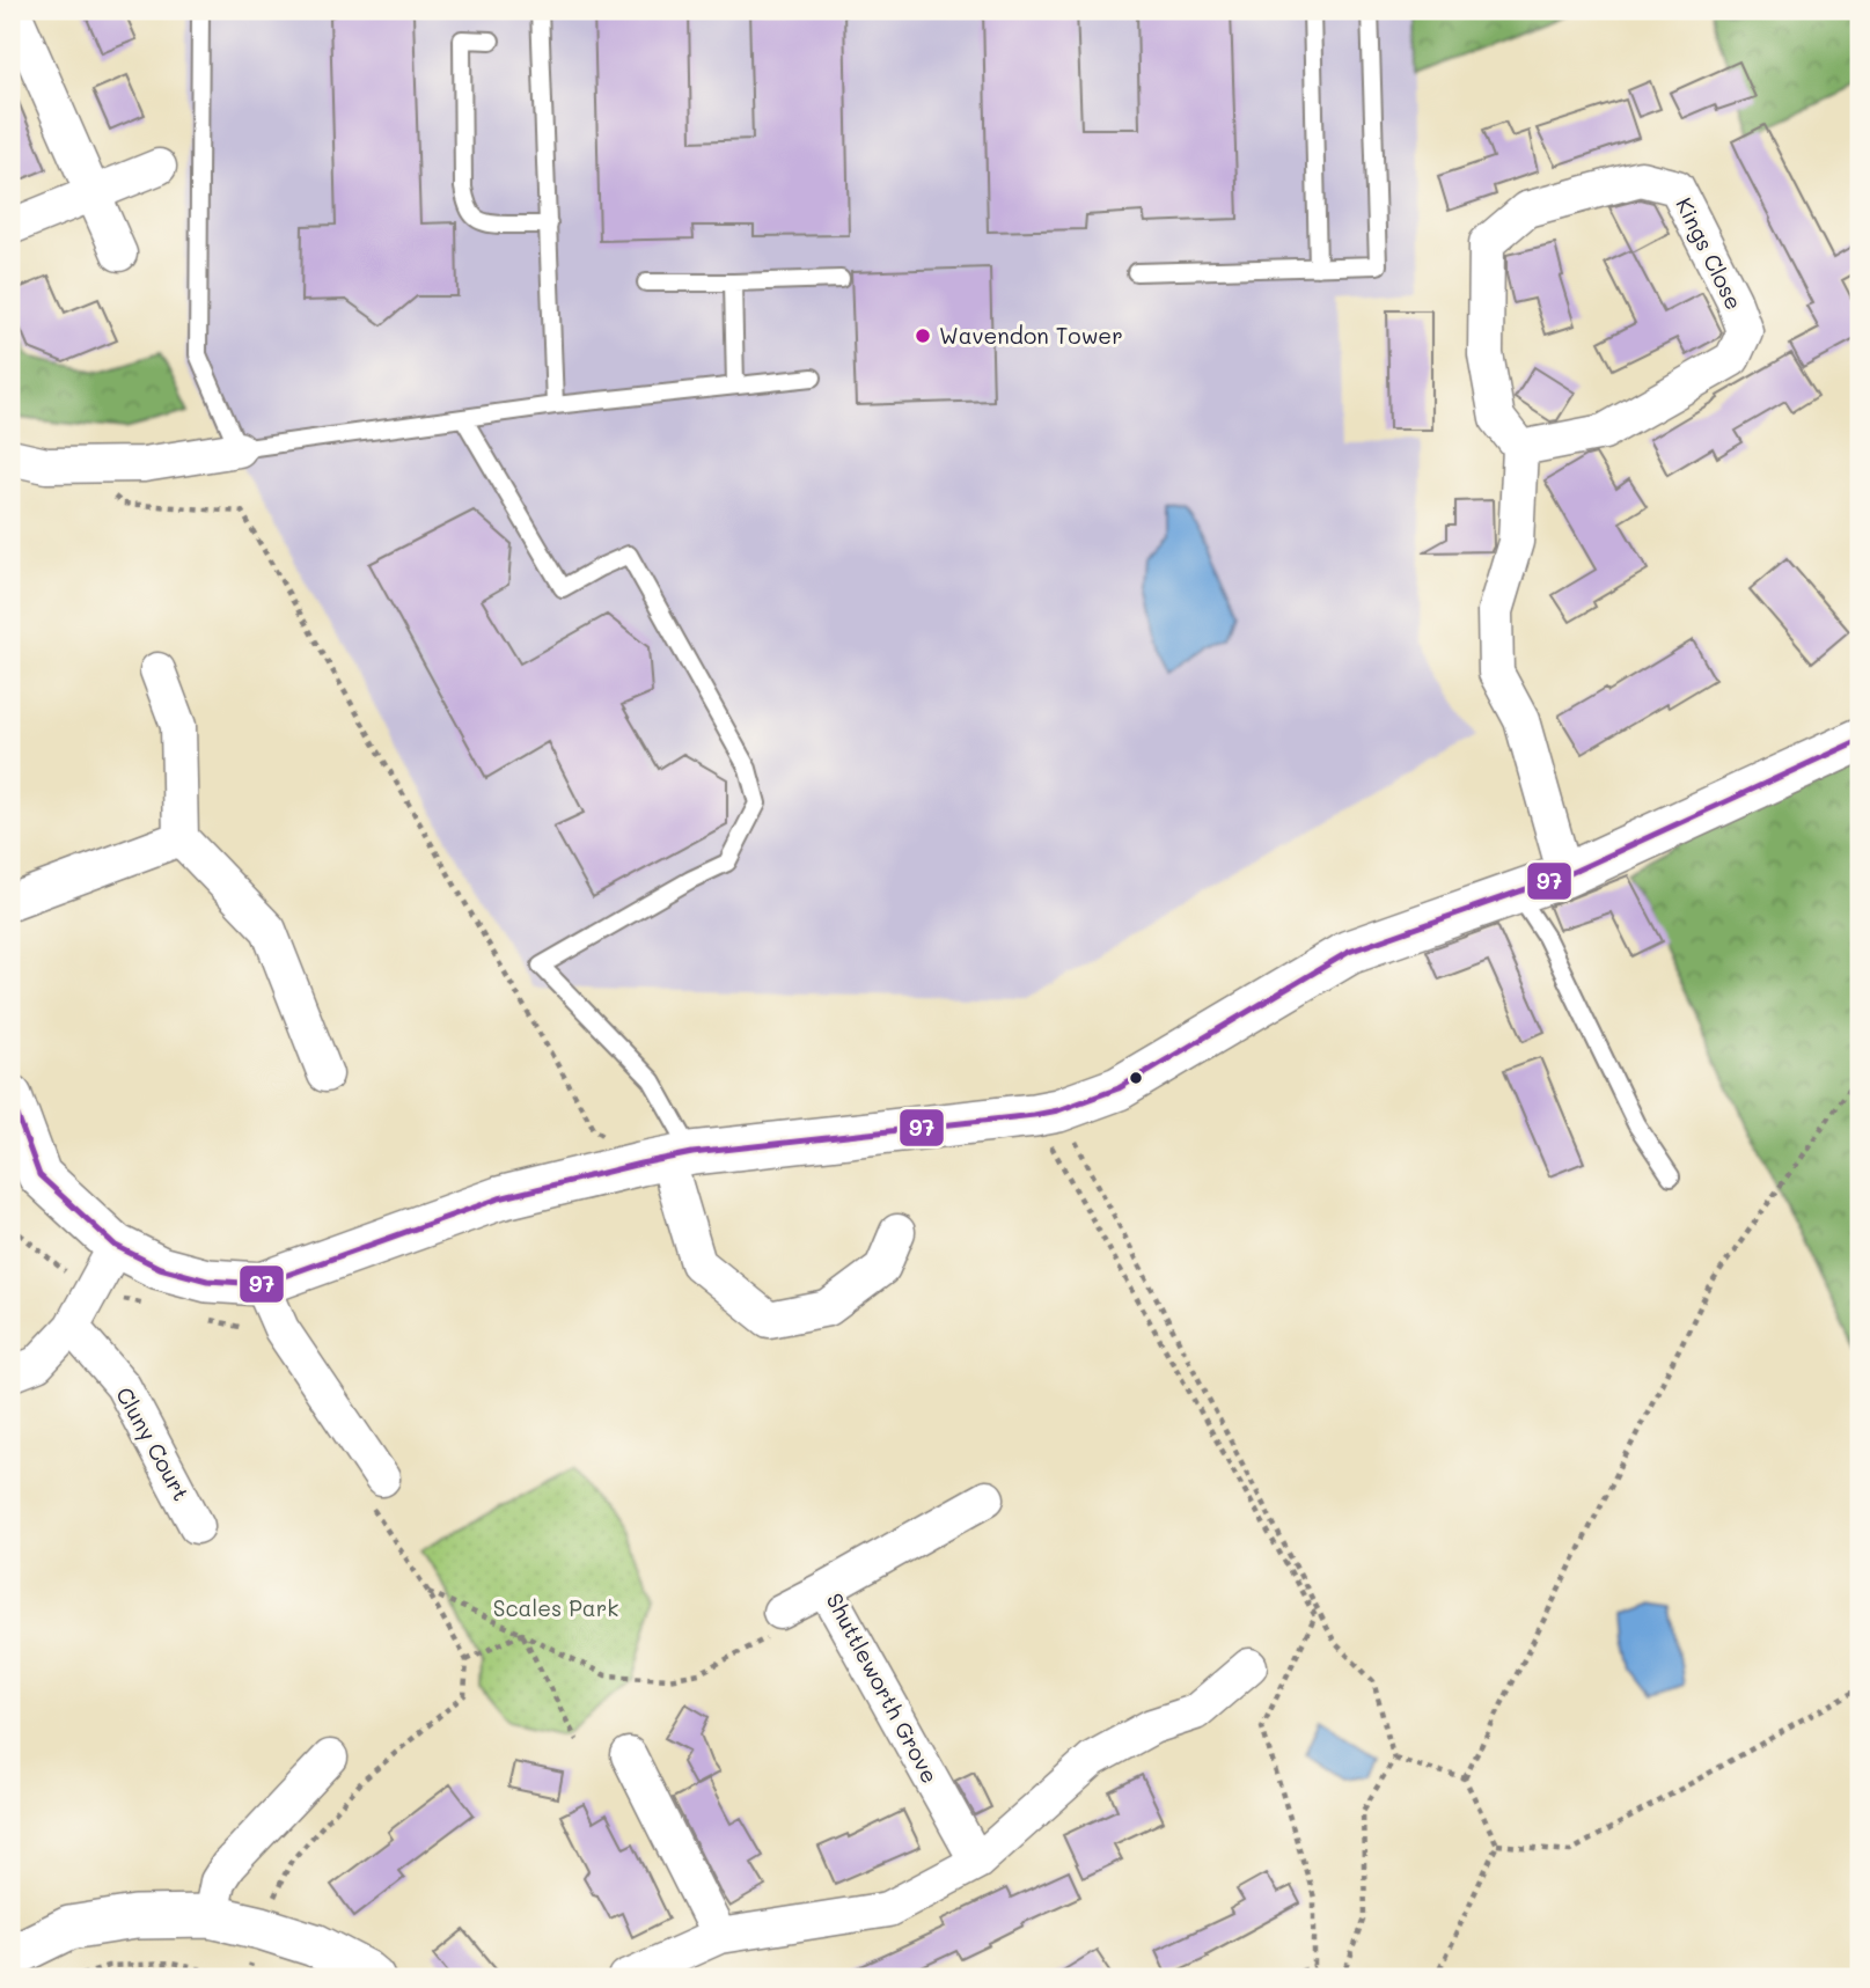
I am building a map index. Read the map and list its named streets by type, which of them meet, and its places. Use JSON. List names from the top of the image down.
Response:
{
  "streets": {
    "street": ["Kings Close", "Cluny Court", "Shuttleworth Grove"]
  },
  "parks": ["Scales Park"],
  "places": ["Wavendon Tower"],
  "lines": ["transit line 97"]
}
